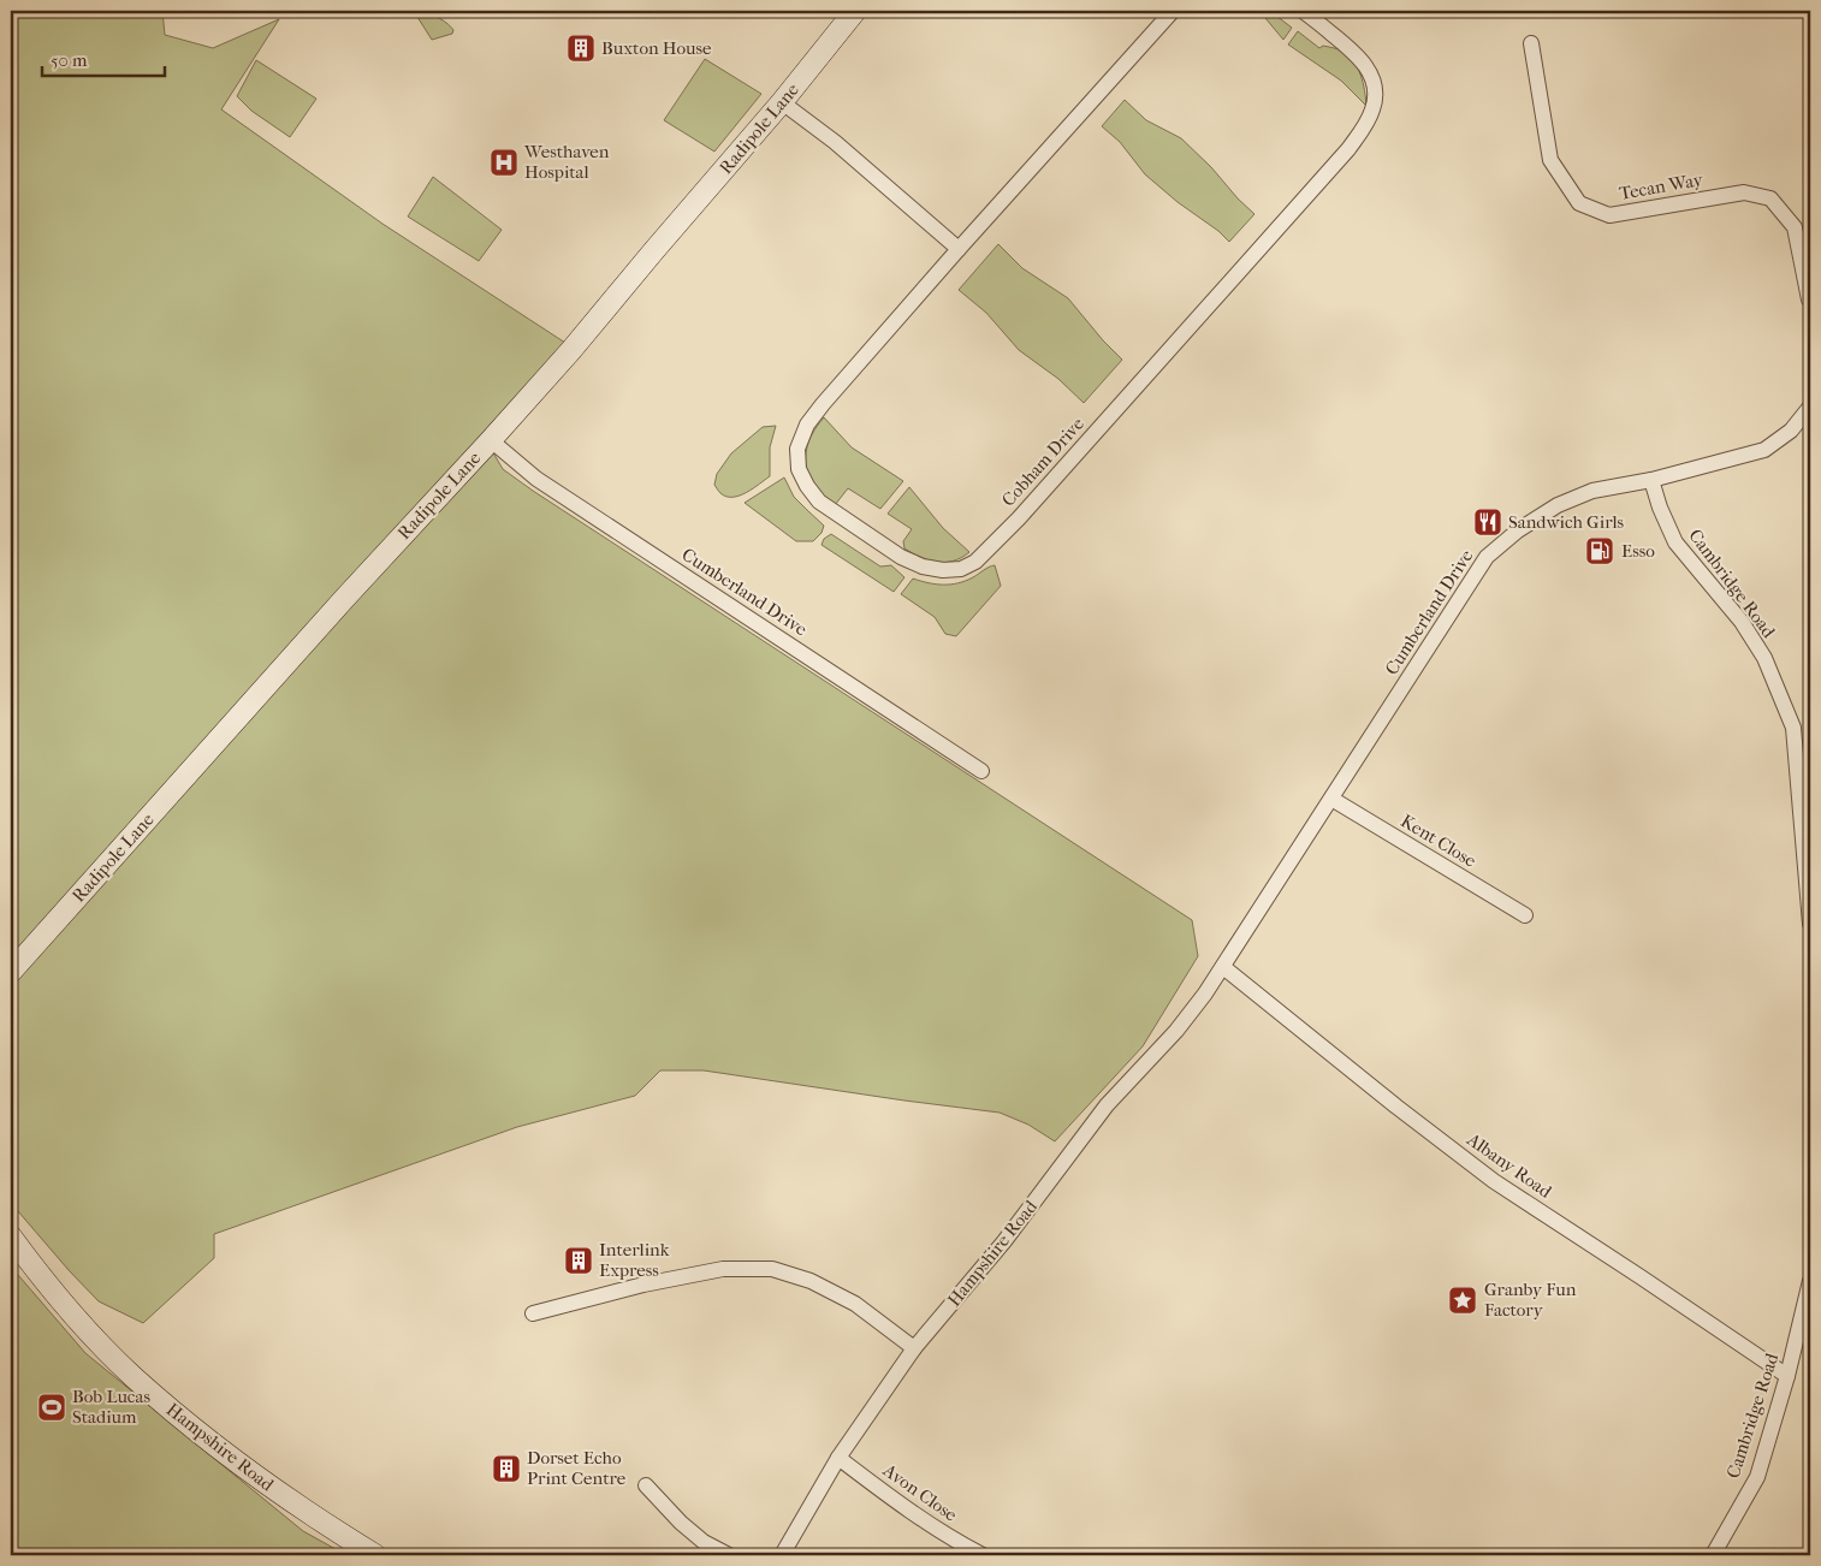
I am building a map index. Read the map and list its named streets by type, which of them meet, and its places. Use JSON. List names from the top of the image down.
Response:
{
  "streets": {
    "main road": ["Radipole Lane", "Hampshire Road"],
    "street": [
      "Tecan Way",
      "Cobham Drive",
      "Cambridge Road",
      "Cumberland Drive",
      "Kent Close",
      "Albany Road",
      "Avon Close"
    ]
  },
  "crossings": [
    ["Radipole Lane", "Cumberland Drive"],
    ["Cambridge Road", "Cumberland Drive"],
    ["Cambridge Road", "Albany Road"],
    ["Cumberland Drive", "Kent Close"],
    ["Cumberland Drive", "Albany Road"],
    ["Cumberland Drive", "Hampshire Road"],
    ["Albany Road", "Hampshire Road"],
    ["Hampshire Road", "Avon Close"]
  ],
  "places": {
    "building": ["Buxton House", "Interlink Express", "Dorset Echo Print Centre"],
    "hospital": ["Westhaven Hospital"],
    "restaurant": ["Sandwich Girls"],
    "fuel station": ["Esso"],
    "place": ["Granby Fun Factory"],
    "sports": ["Bob Lucas Stadium"]
  },
  "scale_bar": "50 m"
}
